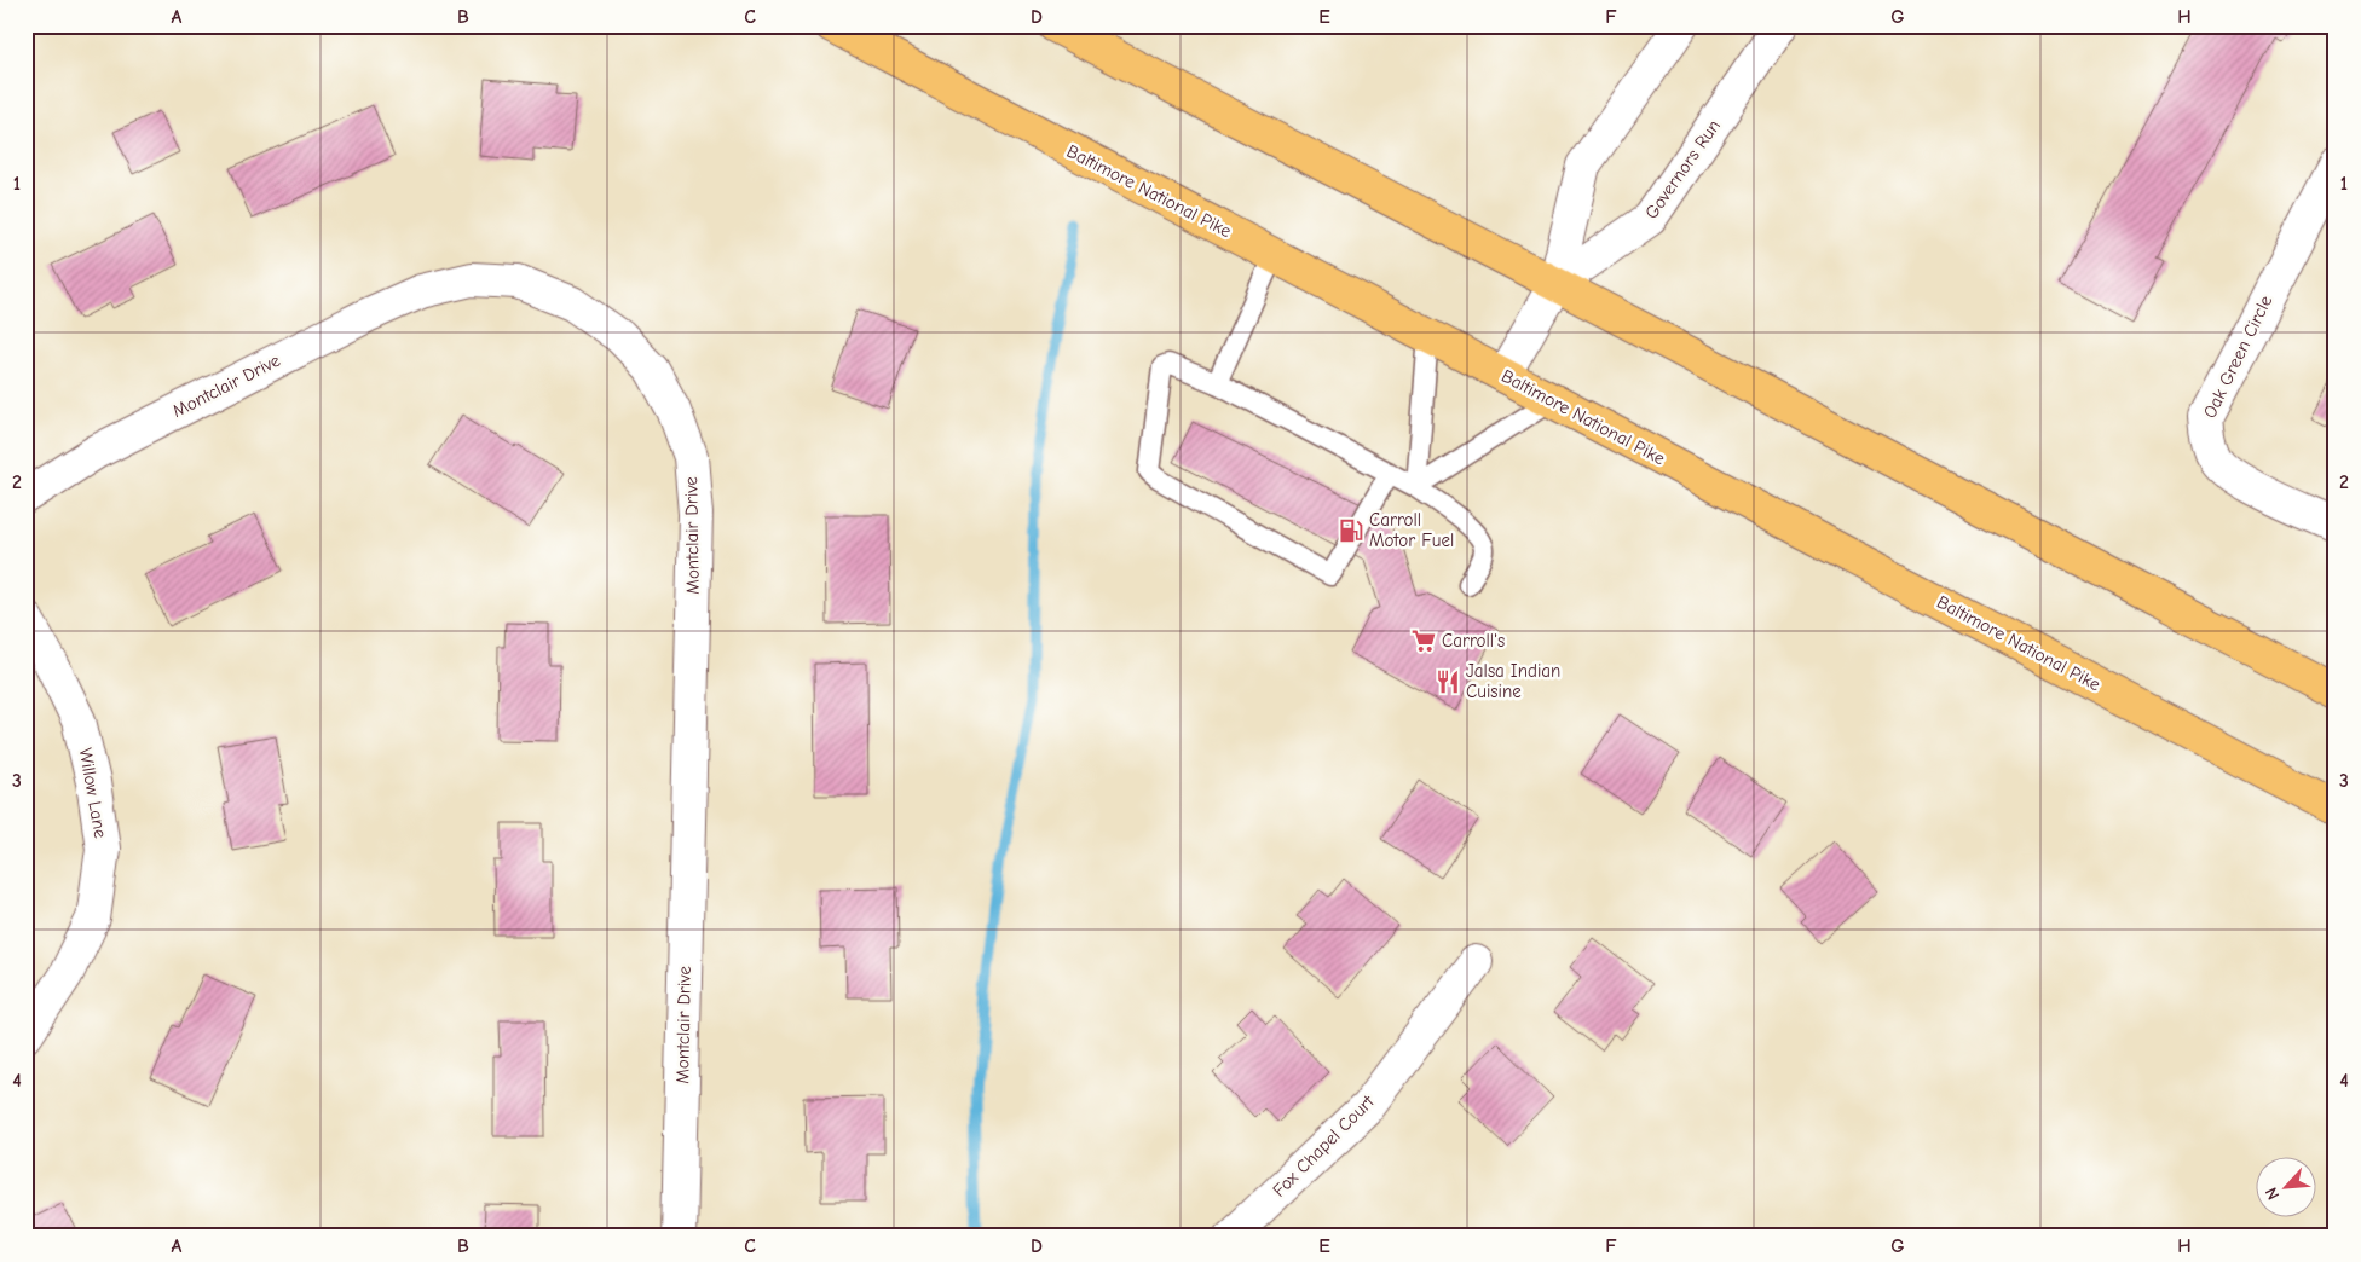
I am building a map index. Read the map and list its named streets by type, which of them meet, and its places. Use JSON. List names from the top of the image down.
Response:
{
  "streets": {
    "main road": ["Baltimore National Pike"],
    "street": [
      "Governors Run",
      "Oak Green Circle",
      "Montclair Drive",
      "Willow Lane",
      "Fox Chapel Court"
    ]
  },
  "crossings": [
    ["Governors Run", "Baltimore National Pike"]
  ],
  "places": {
    "fuel station": ["Carroll Motor Fuel"],
    "supermarket": ["Carroll's"],
    "restaurant": ["Jalsa Indian Cuisine"]
  },
  "north": "bottom left",
  "grid": {
    "columns": [
      "A",
      "B",
      "C",
      "D",
      "E",
      "F",
      "G",
      "H"
    ],
    "rows": [
      "1",
      "2",
      "3",
      "4"
    ]
  }
}
